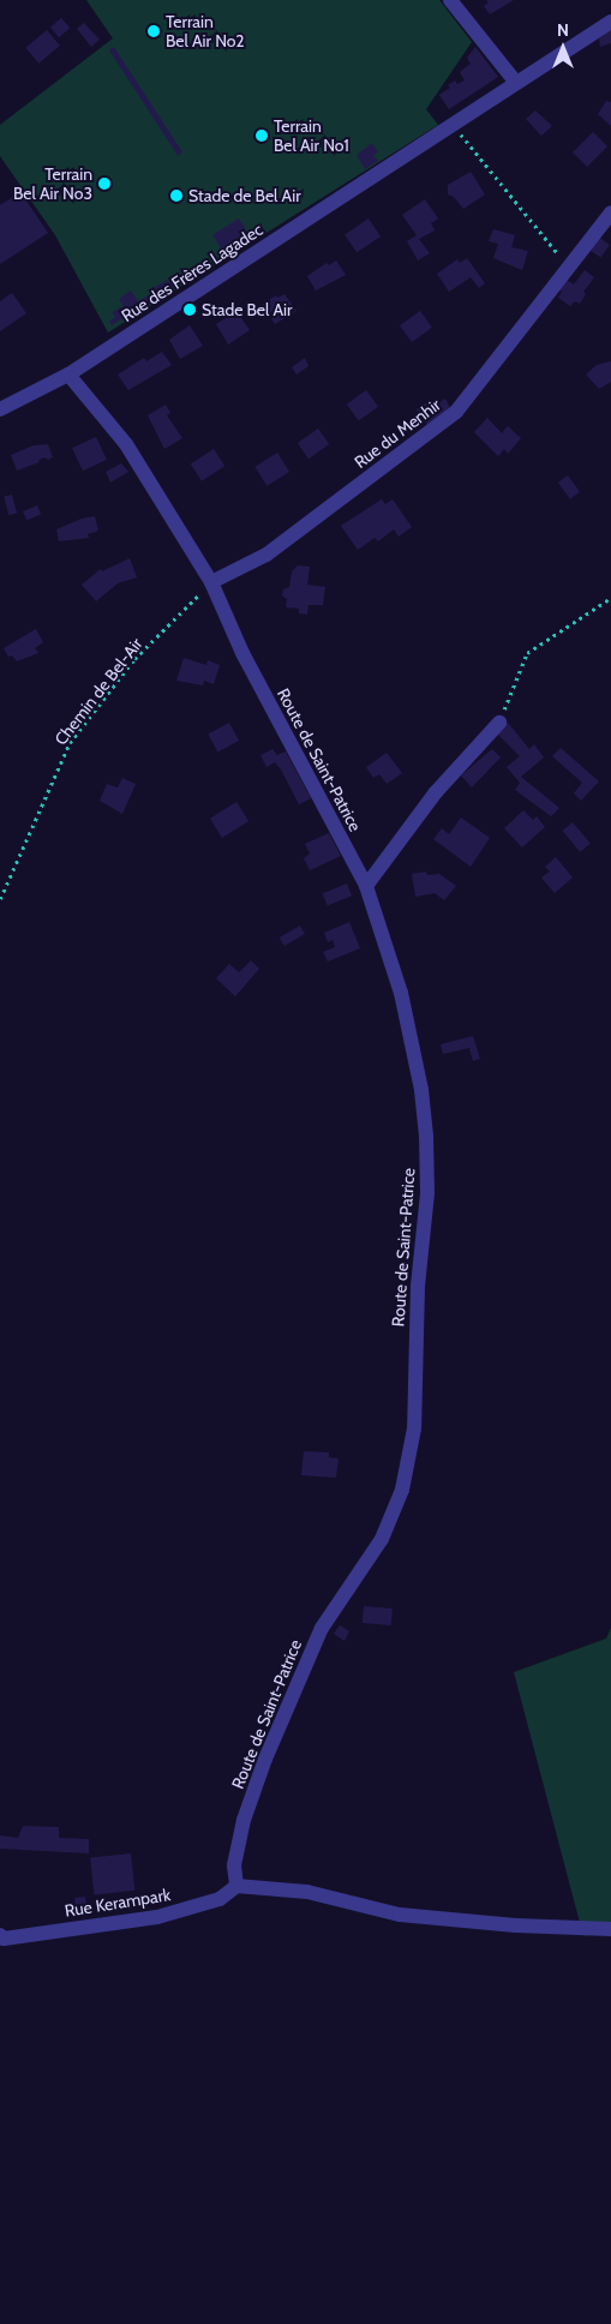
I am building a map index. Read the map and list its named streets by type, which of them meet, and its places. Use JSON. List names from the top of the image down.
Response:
{
  "streets": {
    "street": [
      "Rue des Frères Lagadec",
      "Rue du Menhir",
      "Route de Saint-Patrice",
      "Rue Kerampark"
    ],
    "path": ["Chemin de Bel-Air"]
  },
  "crossings": [
    ["Rue des Frères Lagadec", "Route de Saint-Patrice"],
    ["Rue du Menhir", "Chemin de Bel-Air"],
    ["Rue du Menhir", "Route de Saint-Patrice"],
    ["Chemin de Bel-Air", "Route de Saint-Patrice"],
    ["Route de Saint-Patrice", "Rue Kerampark"]
  ],
  "places": [
    "Terrain Bel Air No2",
    "Terrain Bel Air No1",
    "Terrain Bel Air No3",
    "Stade de Bel Air",
    "Stade Bel Air"
  ],
  "north": "top"
}
